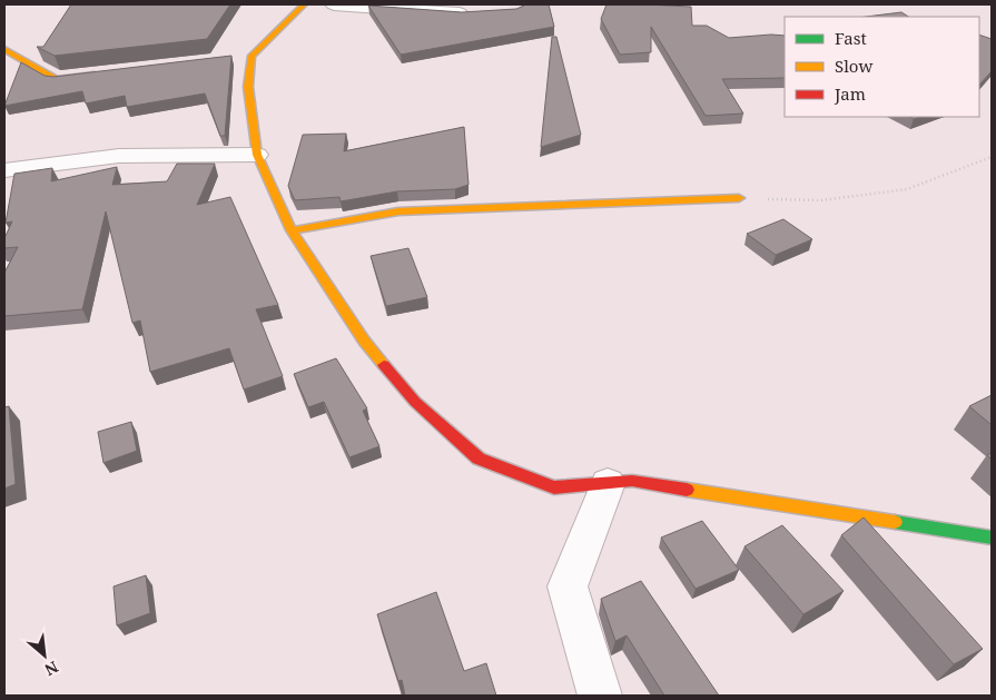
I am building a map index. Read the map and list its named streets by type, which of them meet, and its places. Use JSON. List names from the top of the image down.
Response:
{
  "legend": ["Fast", "Slow", "Jam"],
  "north": "bottom right"
}
